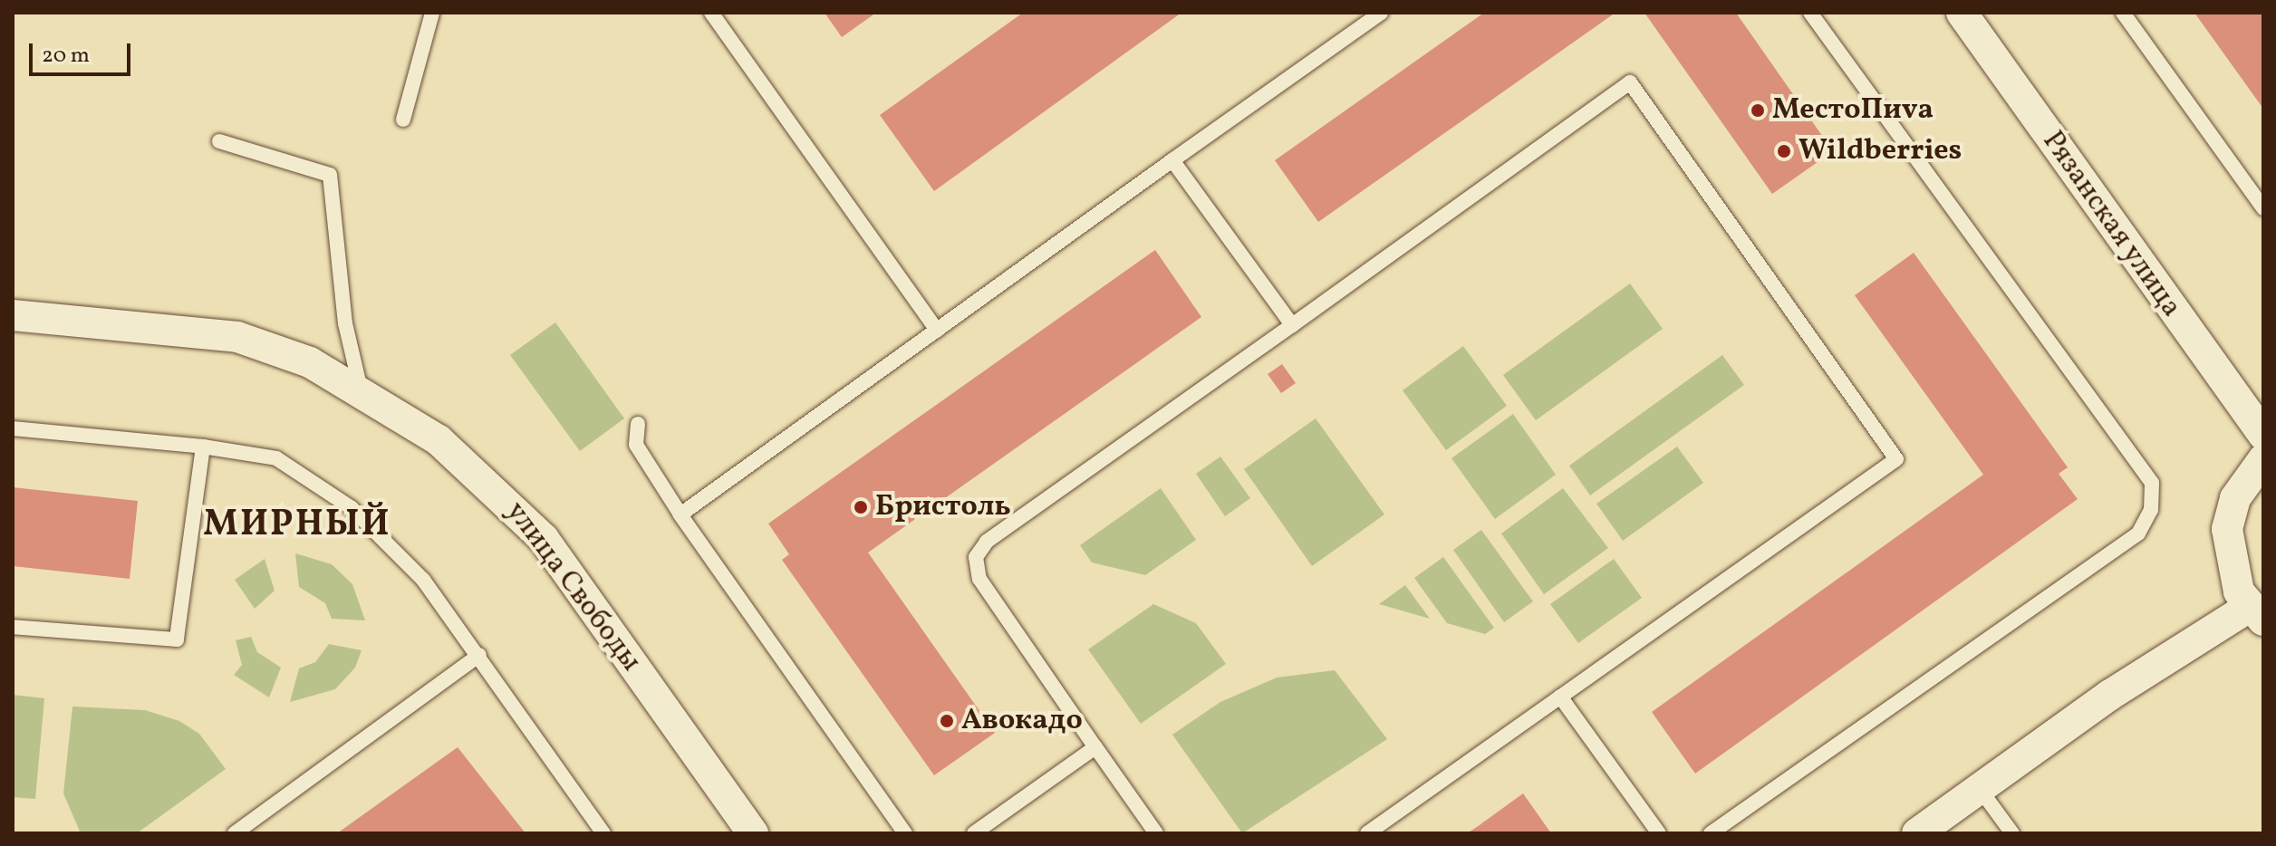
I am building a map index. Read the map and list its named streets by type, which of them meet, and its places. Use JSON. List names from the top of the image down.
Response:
{
  "streets": {
    "street": ["Рязанская улица", "улица Свободы"]
  },
  "districts": ["МИРНЫЙ"],
  "places": [
    "МестоПиvа",
    "Wildberries",
    "Бристоль",
    "Авокадо"
  ],
  "scale_bar": "20 m"
}
